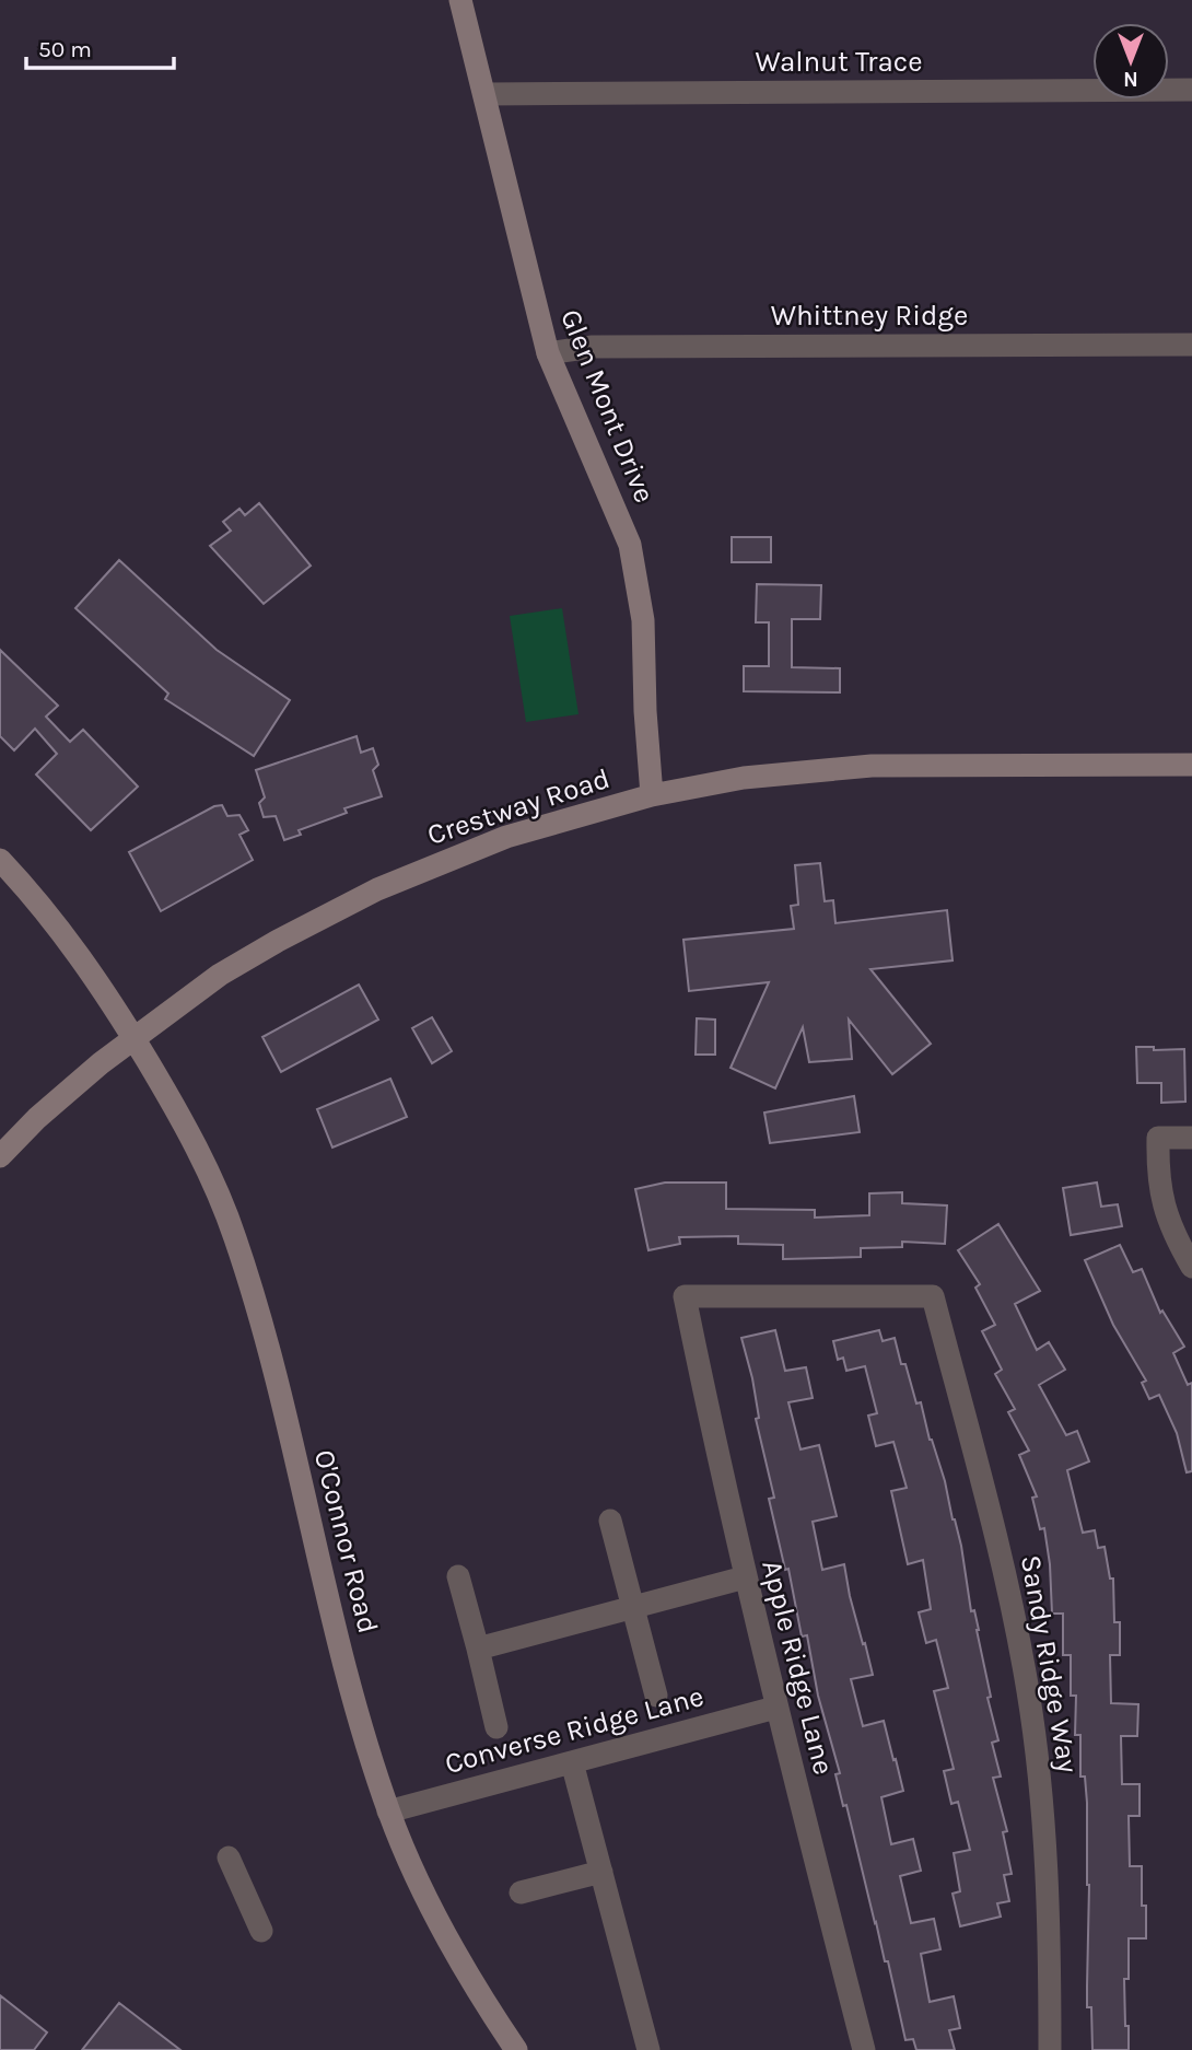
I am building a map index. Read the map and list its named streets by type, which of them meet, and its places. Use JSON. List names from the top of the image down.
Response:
{
  "streets": {
    "main road": ["Glen Mont Drive", "Crestway Road", "O'Connor Road"],
    "street": [
      "Walnut Trace",
      "Whittney Ridge",
      "Sandy Ridge Way",
      "Apple Ridge Lane",
      "Converse Ridge Lane"
    ]
  },
  "crossings": [
    ["Walnut Trace", "Glen Mont Drive"],
    ["Whittney Ridge", "Glen Mont Drive"],
    ["Glen Mont Drive", "Crestway Road"],
    ["Crestway Road", "O'Connor Road"],
    ["O'Connor Road", "Converse Ridge Lane"],
    ["Sandy Ridge Way", "Apple Ridge Lane"],
    ["Apple Ridge Lane", "Converse Ridge Lane"]
  ],
  "scale_bar": "50 m",
  "north": "bottom"
}
